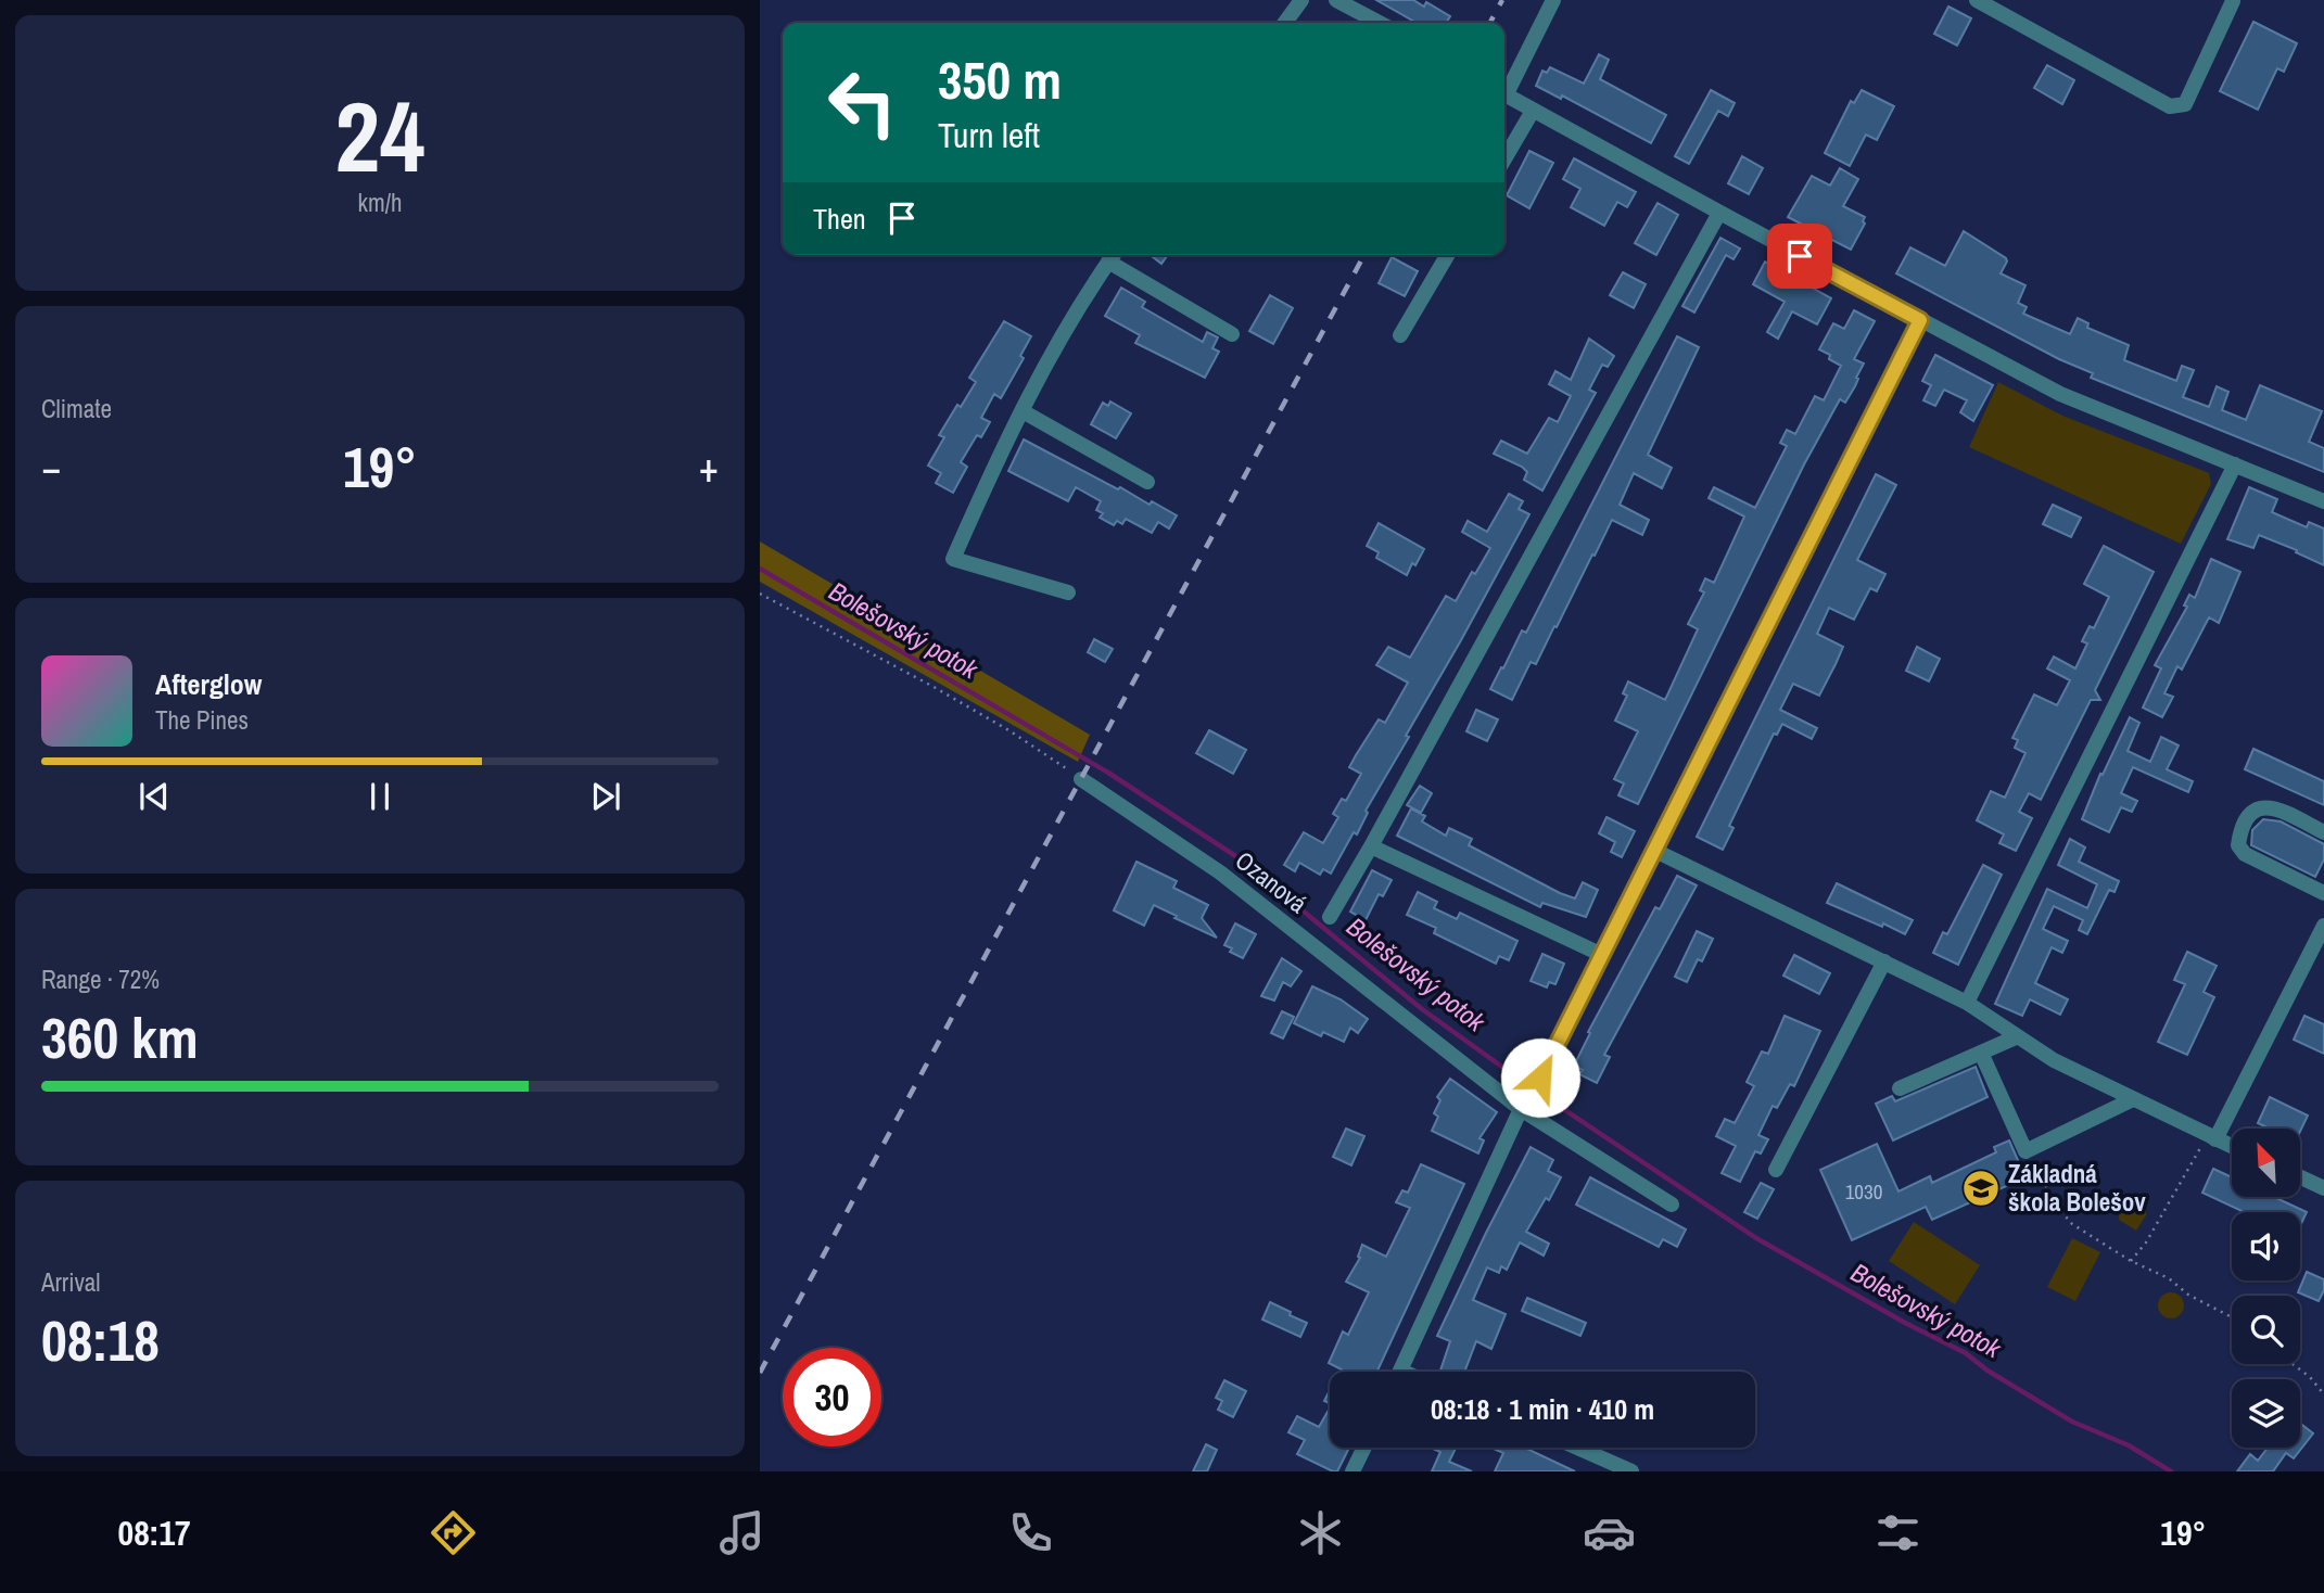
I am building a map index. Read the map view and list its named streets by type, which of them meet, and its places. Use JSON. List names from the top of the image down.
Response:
{
  "streets": {
    "street": ["Ozanová"]
  },
  "water": ["Bolešovský potok"],
  "places": {
    "school or university": ["Základná škola Bolešov"]
  },
  "house_numbers": ["1030"],
  "north": "top left",
  "page": {
    "tile": [
      ["24", "km/h"],
      "Climate",
      ["Range · 72%", "360 km"],
      ["Arrival", "08:18"]
    ],
    "turn": ["350 m", "Turn left"],
    "then": "Then",
    "heat": ["−", "19°", "+"],
    "song": ["Afterglow", "The Pines"],
    "limit": "30",
    "trip": "08:18 · 1 min · 410 m",
    "tabs": ["08:17", "19°"]
  }
}
